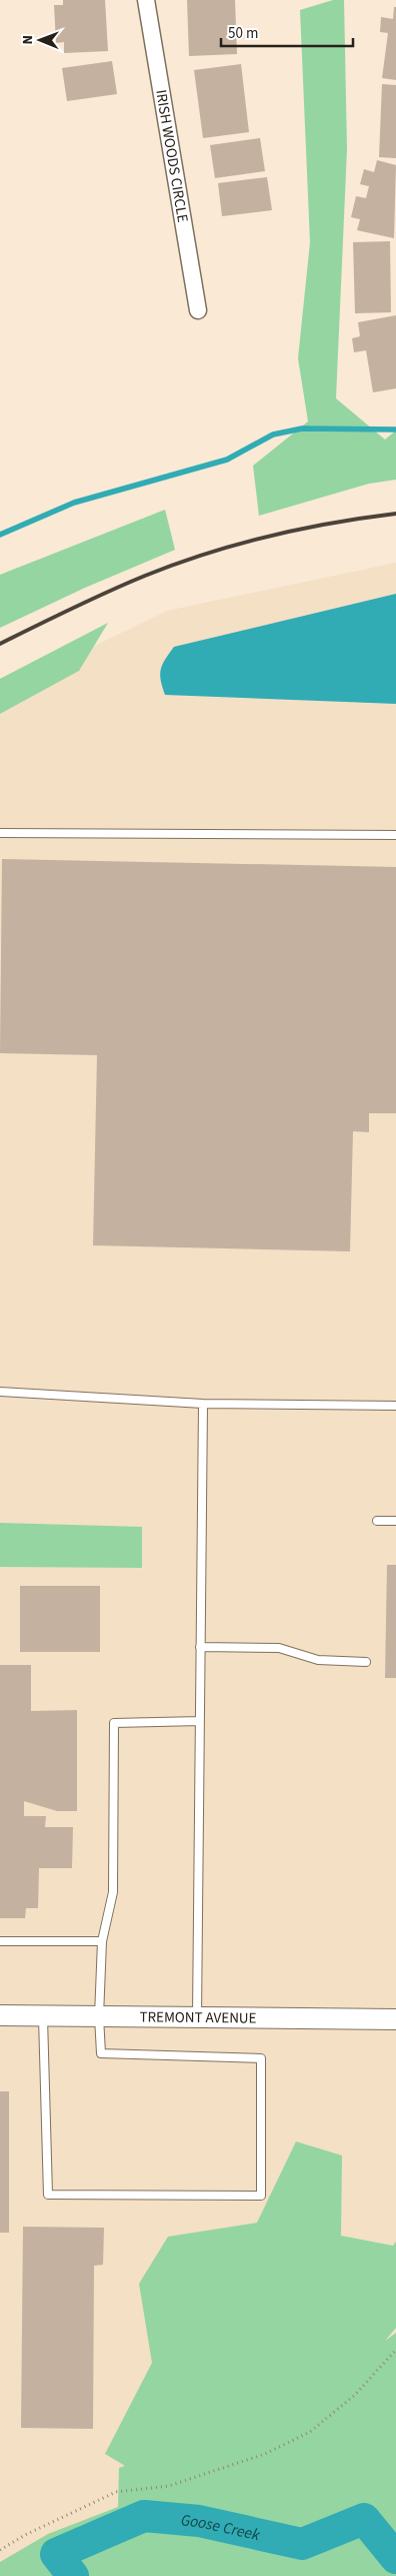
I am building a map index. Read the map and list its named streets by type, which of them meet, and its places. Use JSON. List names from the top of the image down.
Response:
{
  "streets": {
    "street": ["IRISH WOODS CIRCLE", "TREMONT AVENUE"]
  },
  "water": ["Goose Creek"],
  "scale_bar": "50 m",
  "north": "left"
}
